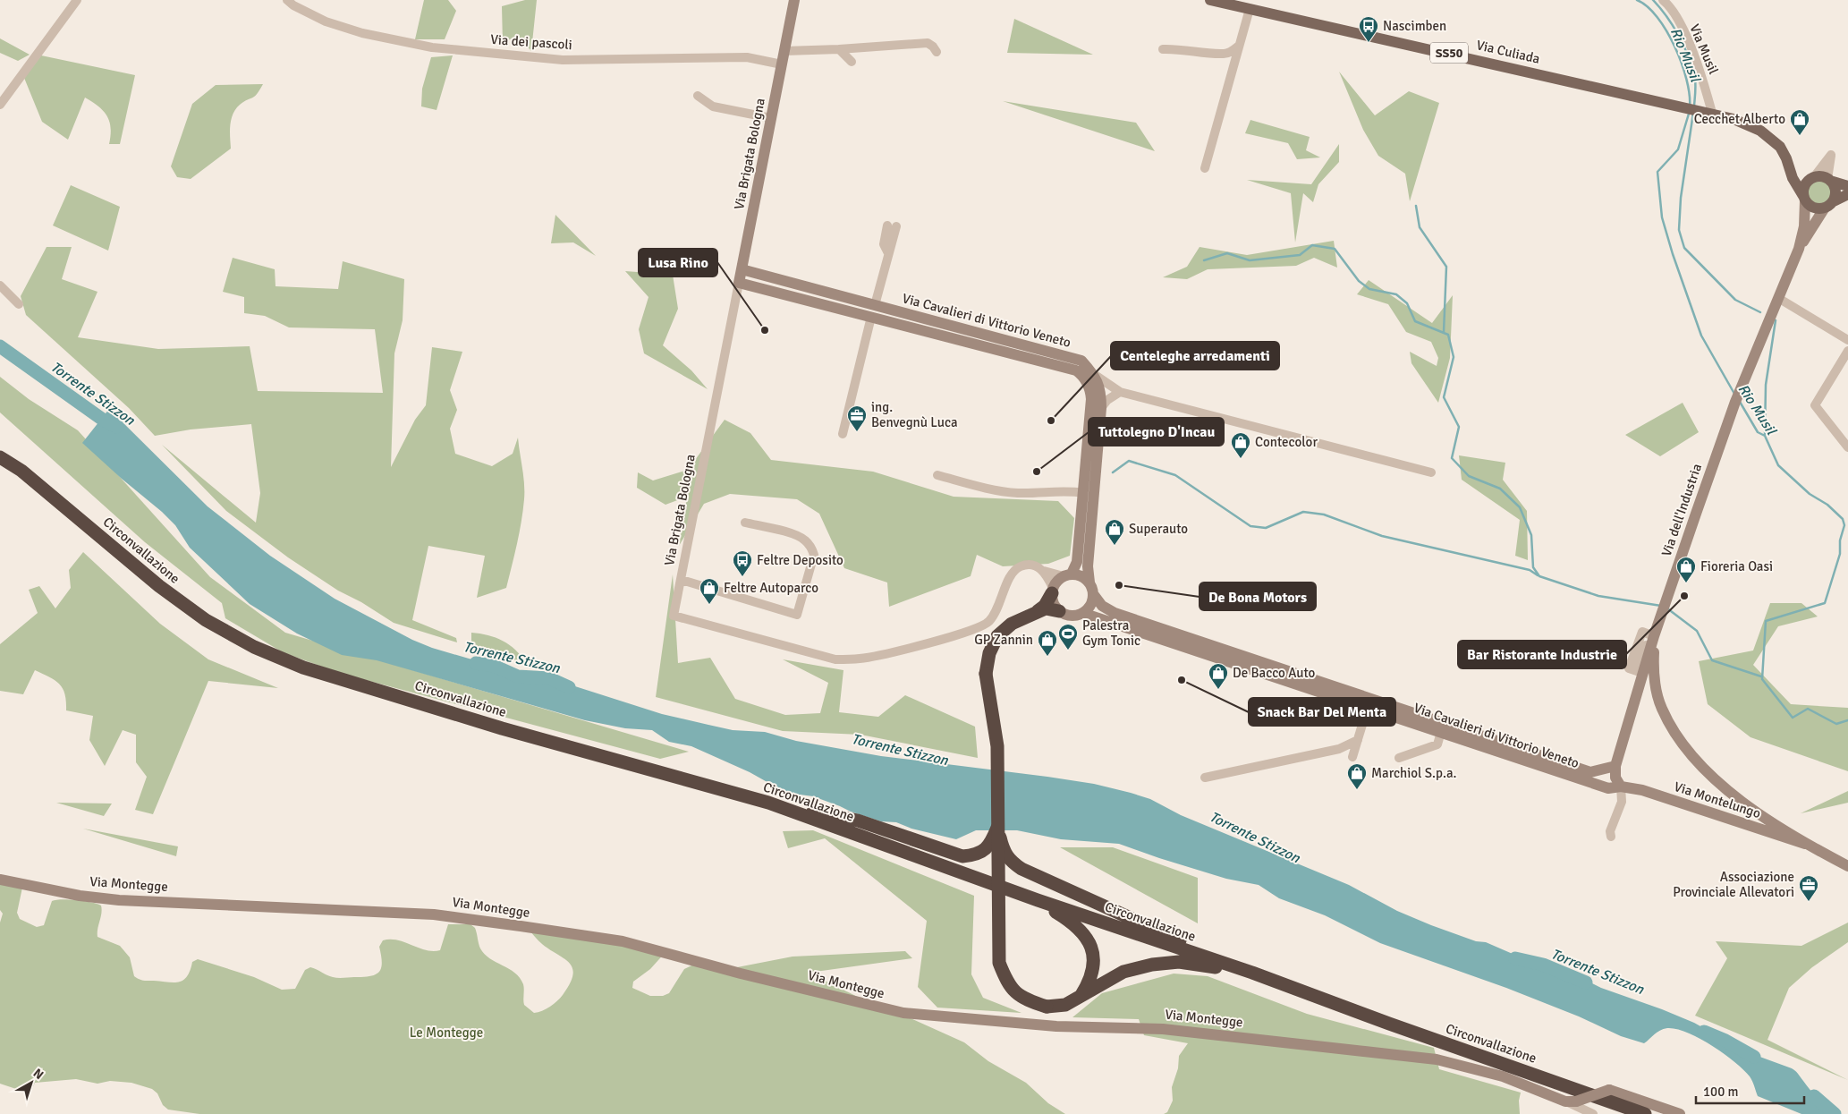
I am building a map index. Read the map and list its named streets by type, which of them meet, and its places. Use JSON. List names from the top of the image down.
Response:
{
  "streets": {
    "highway": ["Circonvallazione"],
    "main road": ["Via Culiada", "SS50"],
    "street": [
      "Via dei pascoli",
      "Via Musil",
      "Via Brigata Bologna",
      "Via Cavalieri di Vittorio Veneto",
      "Via dell'Industria",
      "Via Montelungo",
      "Via Montegge"
    ]
  },
  "crossings": [
    ["Via dei pascoli", "Via Brigata Bologna"],
    ["Via Musil", "Via Culiada"],
    ["Via Culiada", "Via dell'Industria"],
    ["Via Brigata Bologna", "Via Cavalieri di Vittorio Veneto"],
    ["Via Cavalieri di Vittorio Veneto", "Via Montelungo"],
    ["Via dell'Industria", "Via Montelungo"]
  ],
  "water": ["Rio Musil", "Torrente Stizzon"],
  "parks": ["Le Montegge"],
  "places": {
    "bus stop": ["Nascimben", "Feltre Deposito"],
    "shop": [
      "Cecchet Alberto",
      "Contecolor",
      "Superauto",
      "Fioreria Oasi",
      "Feltre Autoparco",
      "GP Zannin",
      "De Bacco Auto",
      "Marchiol S.p.a."
    ],
    "other": [
      "Lusa Rino",
      "Centeleghe arredamenti",
      "Tuttolegno D'Incau",
      "De Bona Motors",
      "Bar Ristorante Industrie",
      "Snack Bar Del Menta"
    ],
    "office": ["ing. Benvegnù Luca", "Associazione Provinciale Allevatori"],
    "sports": ["Palestra Gym Tonic"]
  },
  "scale_bar": "100 m",
  "north": "top right"
}
